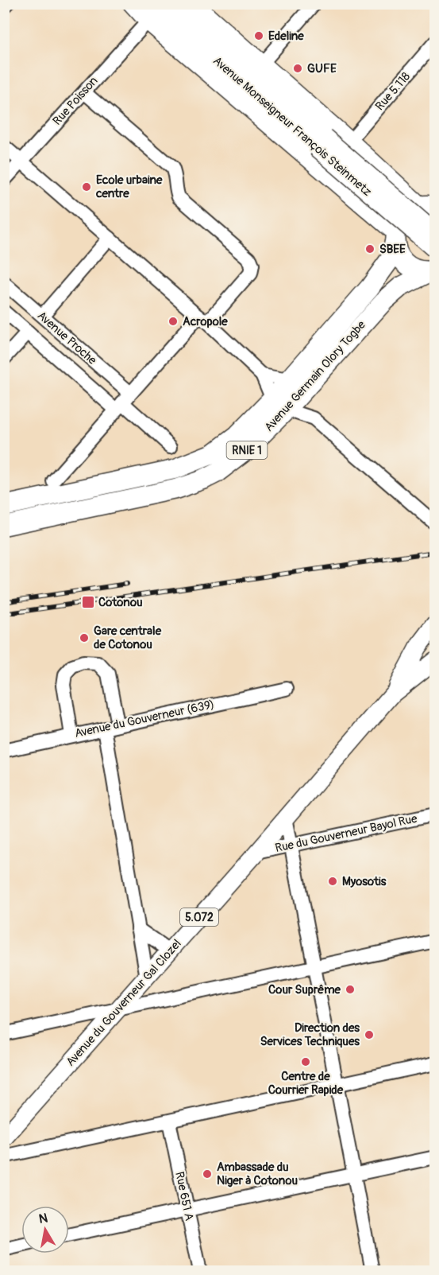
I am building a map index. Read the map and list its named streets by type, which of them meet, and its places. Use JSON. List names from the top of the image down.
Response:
{
  "streets": {
    "highway": ["Avenue Germain Olory Togbe", "RNIE 1"],
    "main road": ["Avenue Monseigneur François Steinmetz", "5.072", "Avenue du Gouverneur Gal Clozel"],
    "street": [
      "Rue 5.118",
      "Rue Poisson",
      "Avenue Proche",
      "Avenue du Gouverneur (639)",
      "Rue du Gouverneur Bayol Rue",
      "Rue 651 A"
    ]
  },
  "crossings": [
    ["Rue Poisson", "Avenue Monseigneur François Steinmetz"],
    ["Avenue Monseigneur François Steinmetz", "Avenue Germain Olory Togbe"],
    ["Avenue Monseigneur François Steinmetz", "RNIE 1"],
    ["Avenue Germain Olory Togbe", "RNIE 1"],
    ["Rue du Gouverneur Bayol Rue", "Avenue du Gouverneur Gal Clozel"]
  ],
  "places": {
    "other": [
      "Edeline",
      "GUFE",
      "Ecole urbaine centre",
      "SBEE",
      "Acropole",
      "Gare centrale de Cotonou",
      "Myosotis",
      "Cour Suprême",
      "Direction des Services Techniques",
      "Centre de Courrier Rapide",
      "Ambassade du Niger à Cotonou"
    ],
    "transit": ["Cotonou"]
  },
  "north": "top"
}
